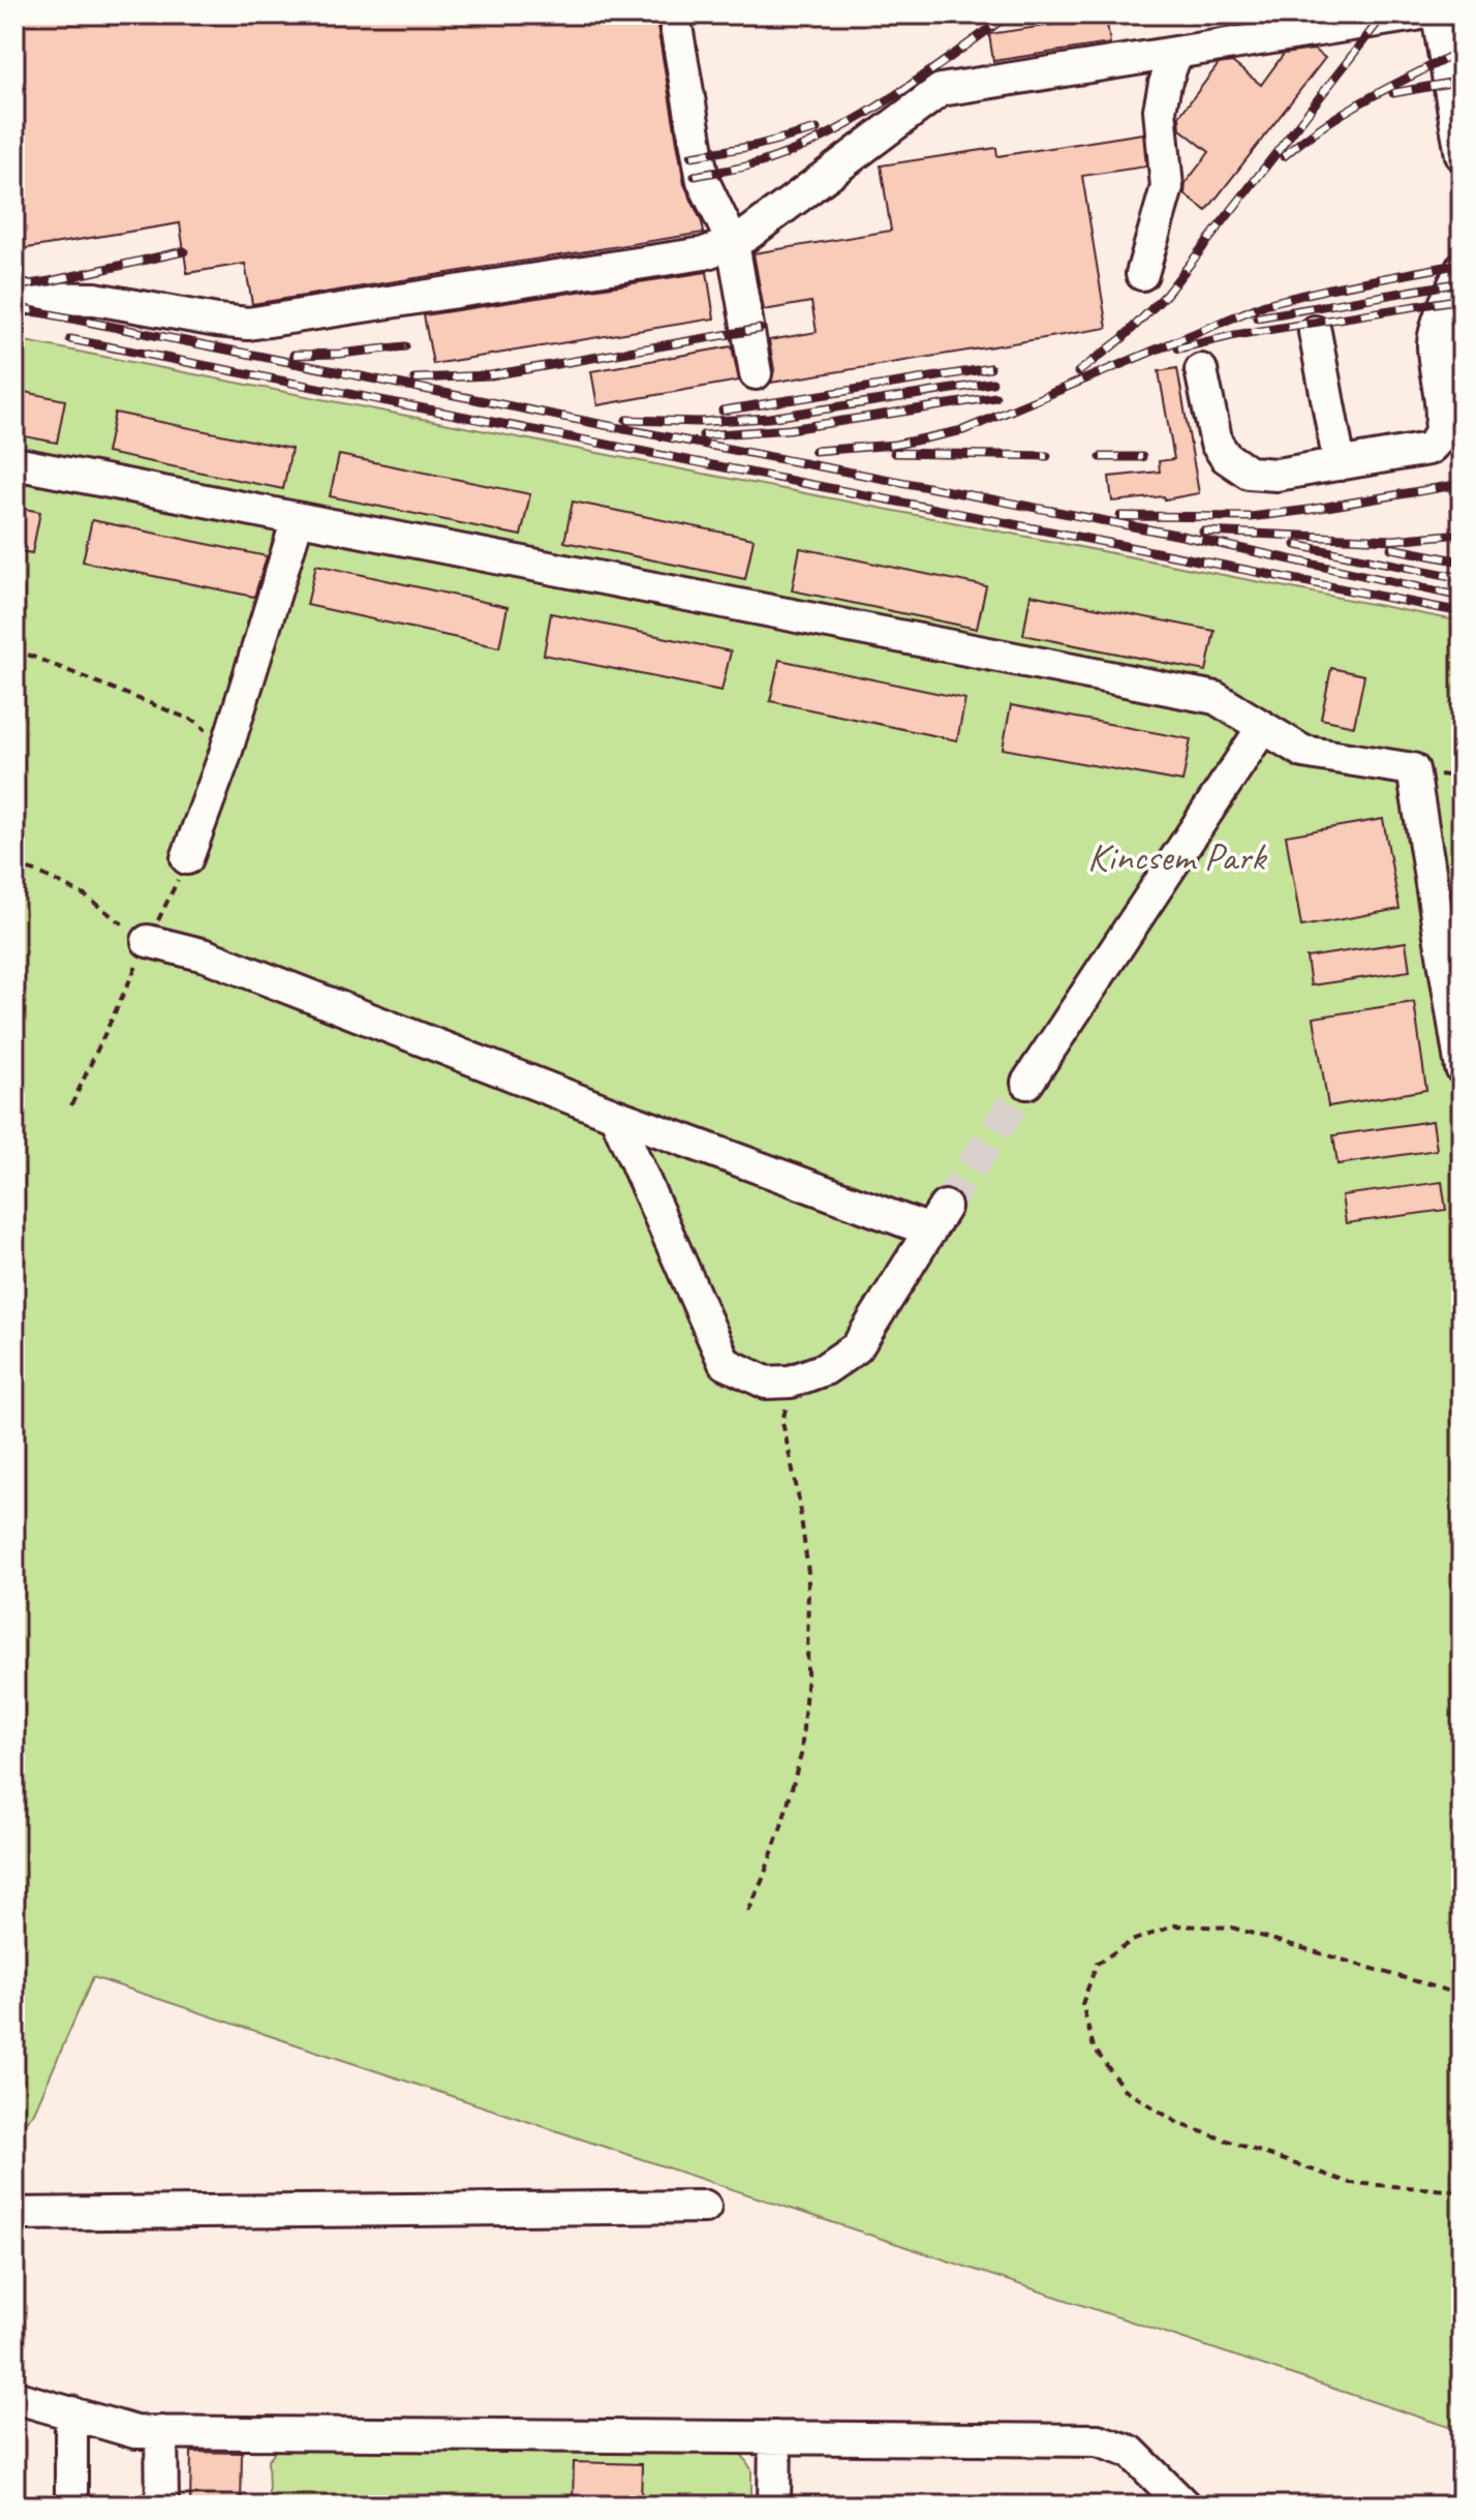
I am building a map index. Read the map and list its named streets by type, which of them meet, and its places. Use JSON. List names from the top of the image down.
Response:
{
  "parks": ["Kincsem Park"]
}
